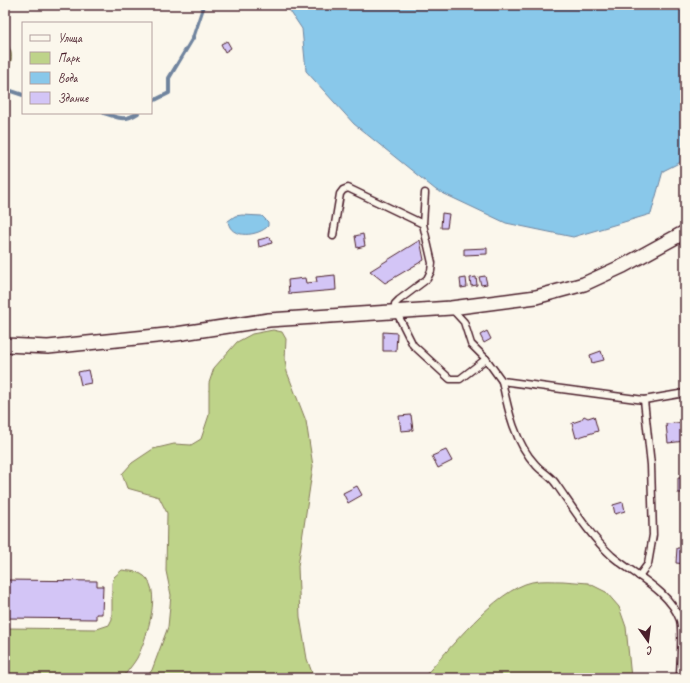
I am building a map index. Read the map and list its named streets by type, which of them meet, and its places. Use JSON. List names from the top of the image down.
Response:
{
  "legend": [
    "Улица",
    "Парк",
    "Вода",
    "Здание"
  ],
  "north": "bottom"
}
